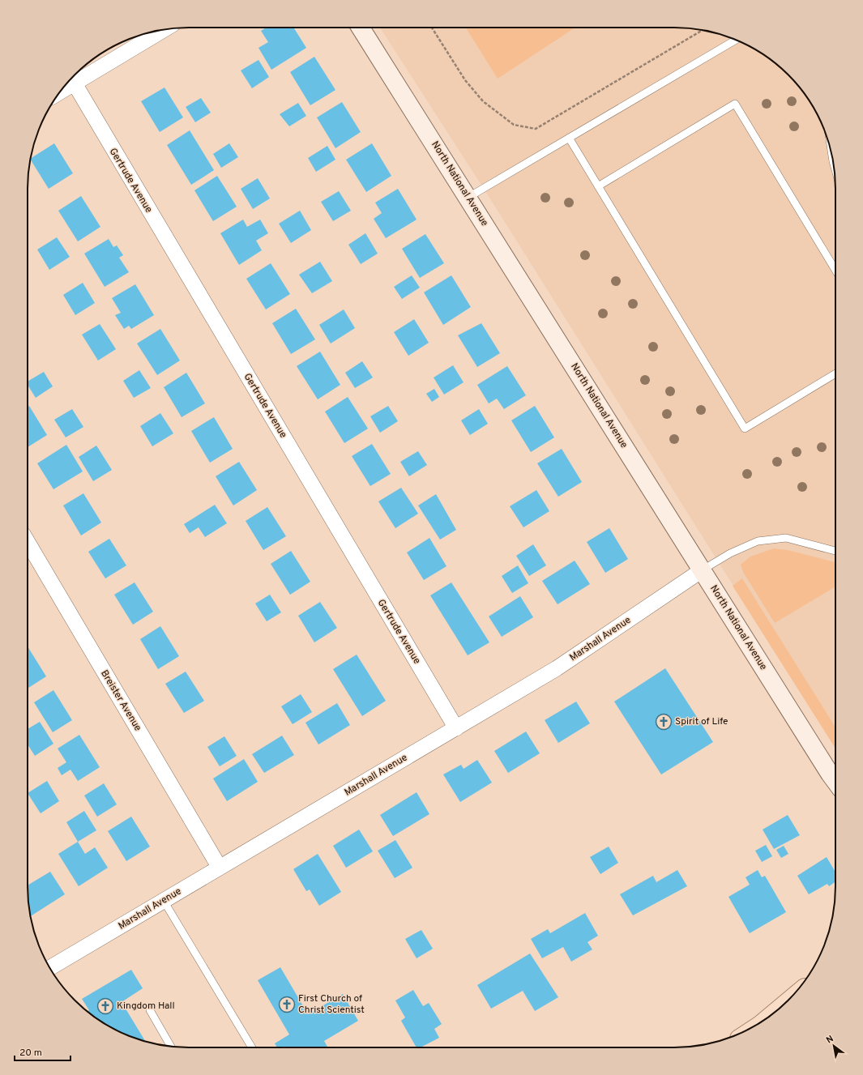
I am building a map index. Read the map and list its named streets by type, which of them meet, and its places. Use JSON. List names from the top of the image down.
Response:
{
  "streets": {
    "street": [
      "Gertrude Avenue",
      "North National Avenue",
      "Marshall Avenue",
      "Breister Avenue"
    ]
  },
  "crossings": [
    ["Gertrude Avenue", "Marshall Avenue"],
    ["North National Avenue", "Marshall Avenue"],
    ["Marshall Avenue", "Breister Avenue"]
  ],
  "places": {
    "church": ["Spirit of Life", "First Church of Christ Scientist", "Kingdom Hall"]
  },
  "scale_bar": "20 m",
  "north": "top left"
}
